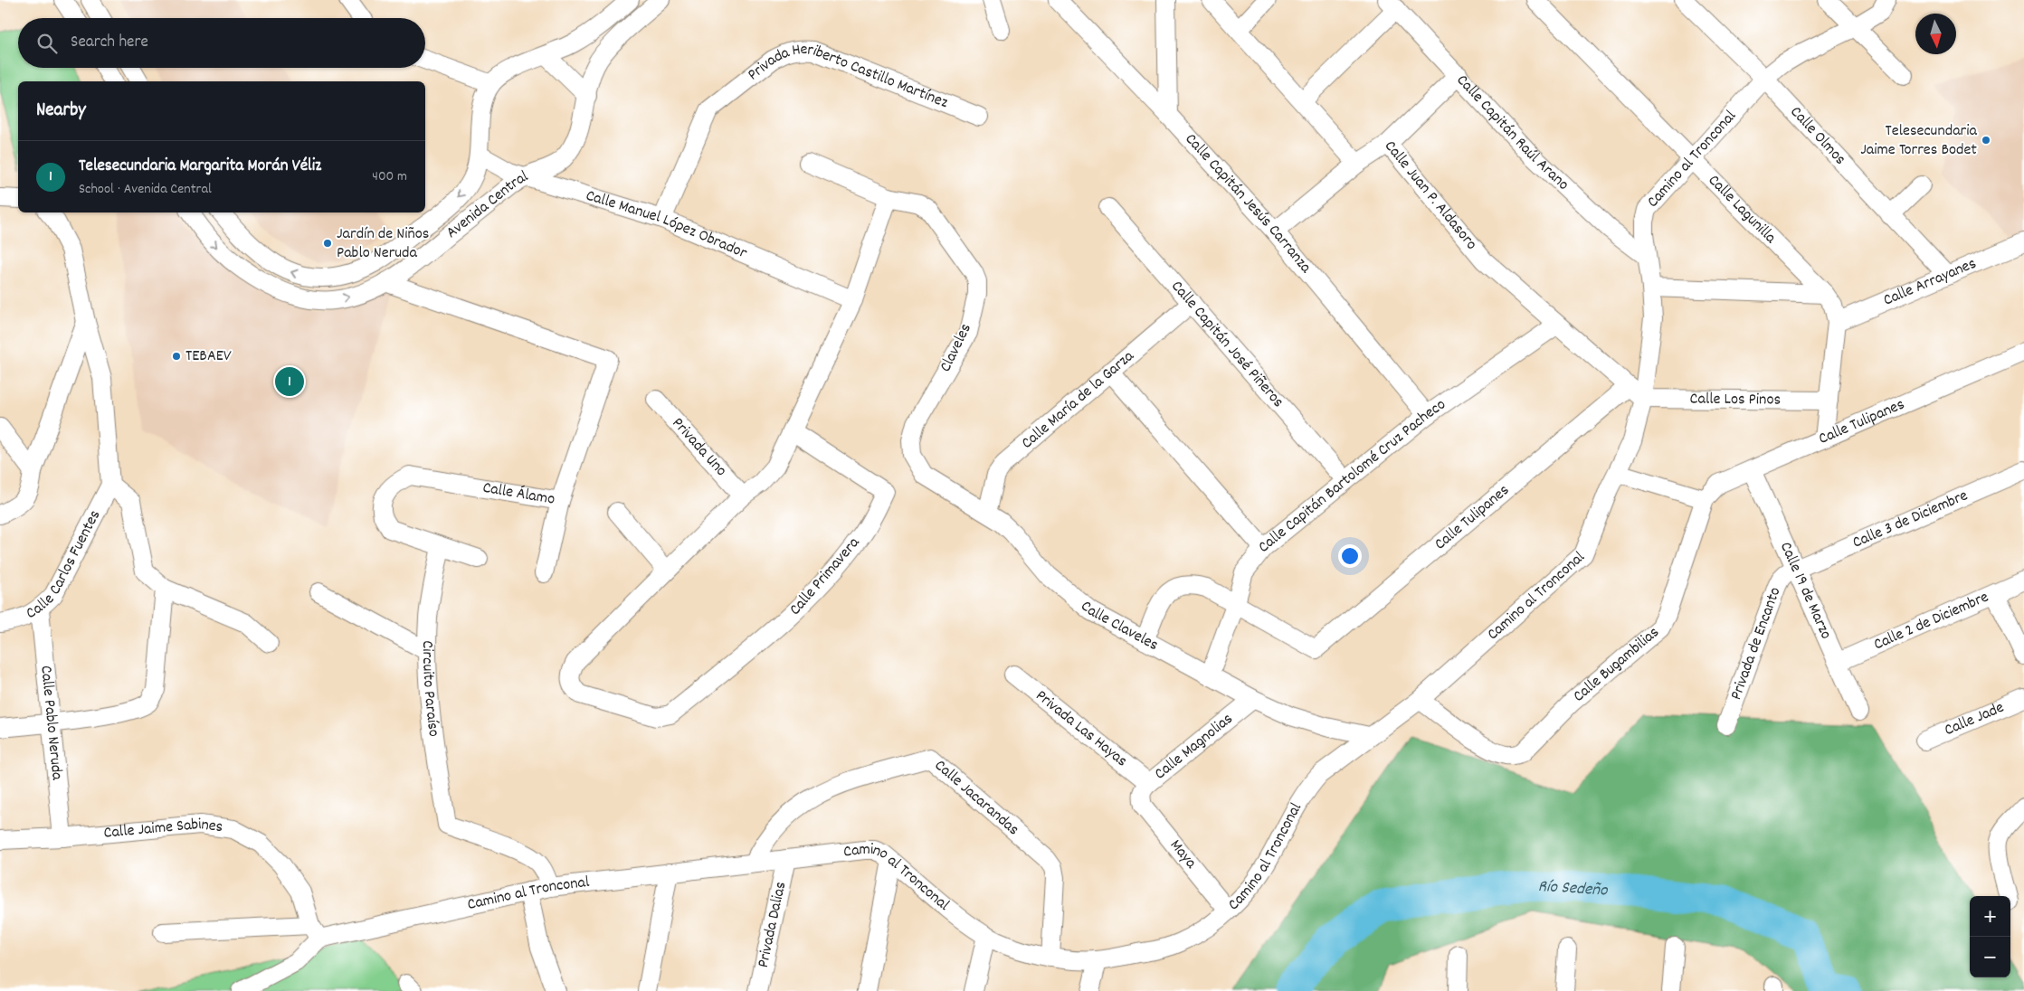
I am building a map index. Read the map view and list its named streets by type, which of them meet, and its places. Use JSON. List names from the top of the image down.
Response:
{
  "streets": {
    "street": [
      "Privada Heriberto Castillo Martínez",
      "Calle Capitán Raúl Arano",
      "Calle Olmos",
      "Camino al Tronconal",
      "Calle Juan P. Aldasoro",
      "Calle Capitán Jesús Carranza",
      "Avenida Central",
      "Calle Lagunilla",
      "Calle Manuel López Obrador",
      "Calle Arrayanes",
      "Calle Capitán José Piñeros",
      "Claveles",
      "Calle María de la Garza",
      "Calle Los Pinos",
      "Calle Tulipanes",
      "Privada Uno",
      "Calle Capitán Bartolomé Cruz Pacheco",
      "Calle Álamo",
      "Calle 3 de Diciembre",
      "Calle Carlos Fuentes",
      "Calle Primavera",
      "Calle 19 de Marzo",
      "Calle 2 de Diciembre",
      "Calle Claveles",
      "Privada de Encanto",
      "Calle Bugambilias",
      "Circuito Paraíso",
      "Calle Jade",
      "Calle Pablo Neruda",
      "Privada Las Hayas",
      "Calle Magnolias",
      "Calle Jacarandas",
      "Calle Jaime Sabines",
      "Maya",
      "Privada Dalias"
    ]
  },
  "crossings": [
    ["Privada Heriberto Castillo Martínez", "Calle Manuel López Obrador"],
    ["Calle Capitán Raúl Arano", "Camino al Tronconal"],
    ["Calle Olmos", "Camino al Tronconal"],
    ["Calle Olmos", "Calle Arrayanes"],
    ["Camino al Tronconal", "Calle Juan P. Aldasoro"],
    ["Camino al Tronconal", "Calle Lagunilla"],
    ["Camino al Tronconal", "Calle Los Pinos"],
    ["Camino al Tronconal", "Calle Claveles"],
    ["Camino al Tronconal", "Calle Bugambilias"],
    ["Camino al Tronconal", "Circuito Paraíso"],
    ["Camino al Tronconal", "Calle Jacarandas"],
    ["Camino al Tronconal", "Calle Jaime Sabines"],
    ["Camino al Tronconal", "Maya"],
    ["Camino al Tronconal", "Privada Dalias"],
    ["Calle Juan P. Aldasoro", "Calle Los Pinos"],
    ["Calle Juan P. Aldasoro", "Calle Tulipanes"],
    ["Calle Juan P. Aldasoro", "Calle Capitán Bartolomé Cruz Pacheco"],
    ["Calle Capitán Jesús Carranza", "Calle Capitán Bartolomé Cruz Pacheco"],
    ["Avenida Central", "Calle Manuel López Obrador"],
    ["Avenida Central", "Calle Álamo"],
    ["Calle Lagunilla", "Calle Arrayanes"],
    ["Calle Lagunilla", "Calle Los Pinos"],
    ["Calle Lagunilla", "Calle Tulipanes"],
    ["Calle Capitán José Piñeros", "Calle María de la Garza"],
    ["Calle Capitán José Piñeros", "Calle Capitán Bartolomé Cruz Pacheco"],
    ["Claveles", "Calle Claveles"],
    ["Calle María de la Garza", "Calle Claveles"],
    ["Calle Tulipanes", "Calle Capitán Bartolomé Cruz Pacheco"],
    ["Calle Tulipanes", "Calle 19 de Marzo"],
    ["Calle Tulipanes", "Calle Bugambilias"],
    ["Calle Capitán Bartolomé Cruz Pacheco", "Calle Claveles"],
    ["Calle Álamo", "Circuito Paraíso"],
    ["Calle 3 de Diciembre", "Calle 19 de Marzo"],
    ["Calle 3 de Diciembre", "Privada de Encanto"],
    ["Calle Carlos Fuentes", "Calle Pablo Neruda"],
    ["Calle 19 de Marzo", "Calle 2 de Diciembre"],
    ["Calle 19 de Marzo", "Privada de Encanto"],
    ["Calle Claveles", "Calle Magnolias"],
    ["Calle Pablo Neruda", "Calle Jaime Sabines"],
    ["Privada Las Hayas", "Calle Magnolias"],
    ["Privada Las Hayas", "Maya"],
    ["Calle Magnolias", "Maya"]
  ],
  "water": ["Río Sedeño"],
  "places": ["Telesecundaria Jaime Torres Bodet", "Jardín de Niños Pablo Neruda", "TEBAEV"],
  "north": "bottom",
  "page": {
    "search": "Search here",
    "heading": "Nearby",
    "list": [
      {
        "mark": "1",
        "name": "Telesecundaria Margarita Morán Véliz",
        "note": "School · Avenida Central",
        "value": "400 m"
      }
    ],
    "pins": "1",
    "map_buttons": ["+", "−"]
  }
}
